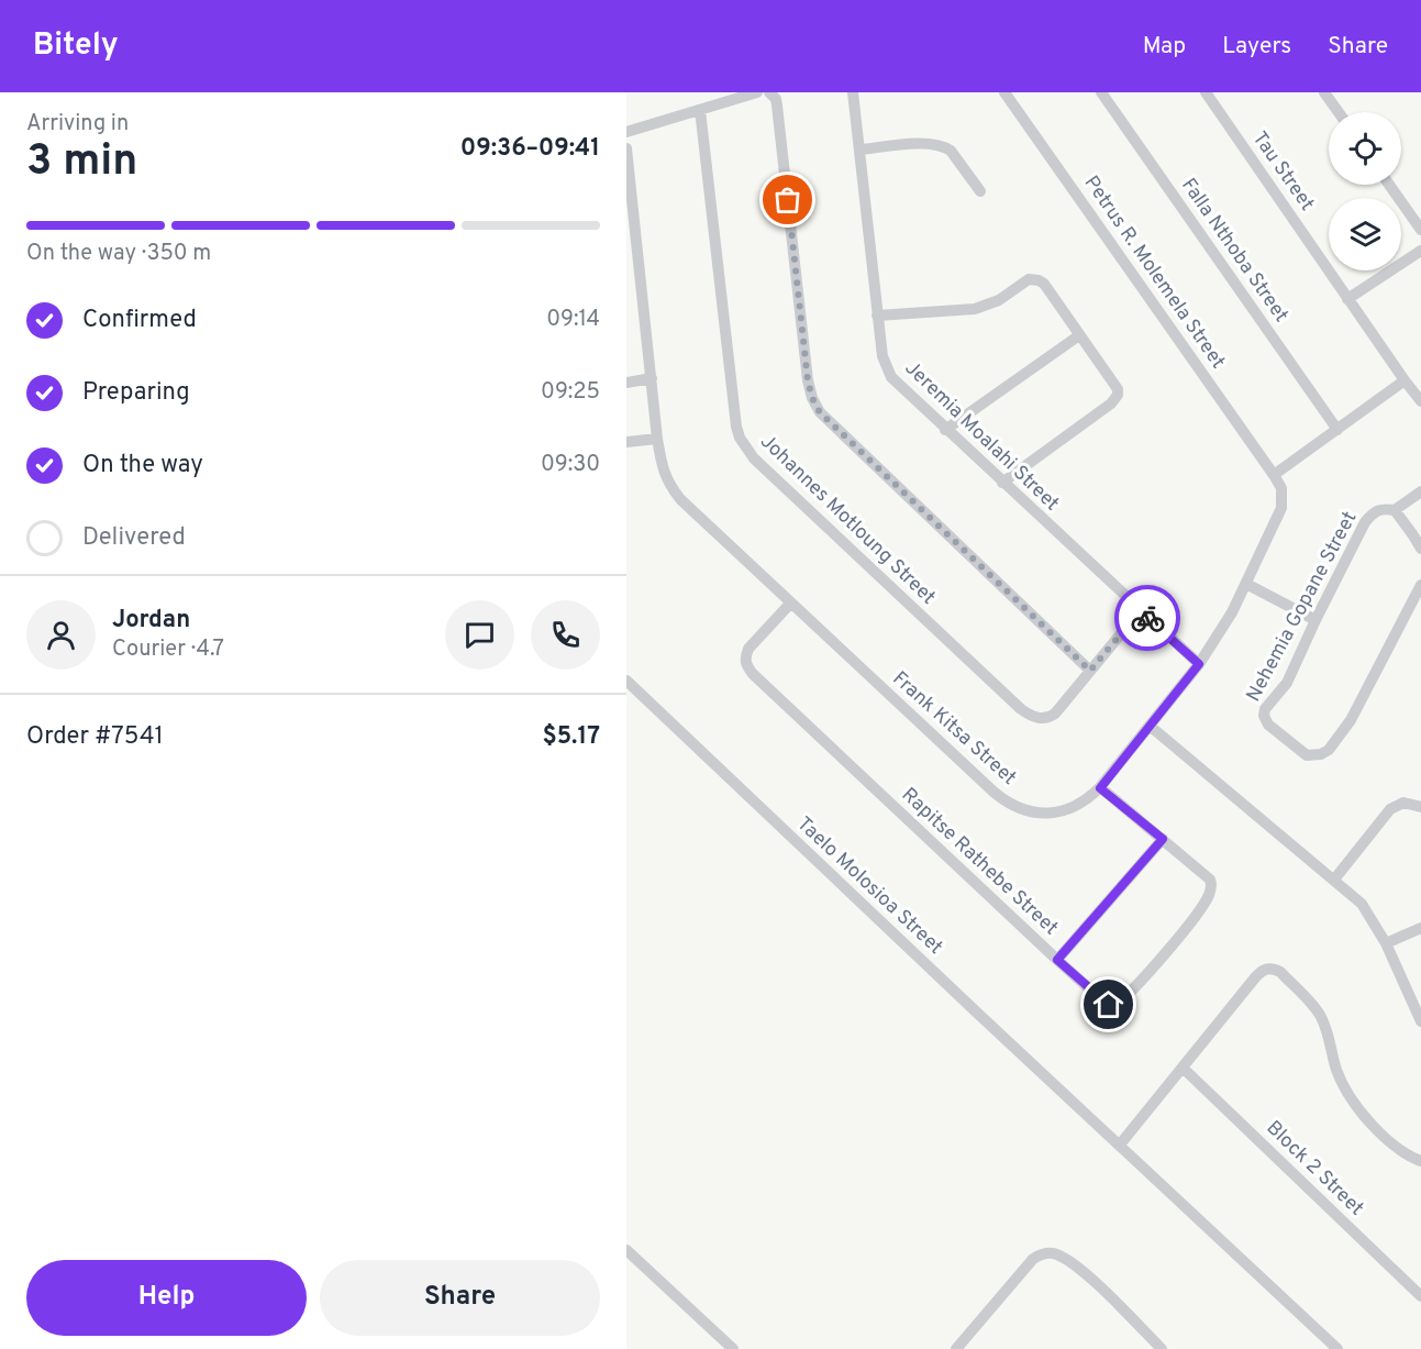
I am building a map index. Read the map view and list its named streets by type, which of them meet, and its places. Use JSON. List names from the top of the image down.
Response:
{
  "streets": {
    "street": [
      "Tau Street",
      "Falla Nthoba Street",
      "Petrus R. Molemela Street",
      "Jeremia Moalahi Street",
      "Johannes Motloung Street",
      "Nehemia Gopane Street",
      "Frank Kitsa Street",
      "Rapitse Rathebe Street",
      "Taelo Molosioa Street",
      "Block 2 Street"
    ]
  },
  "crossings": [
    ["Petrus R. Molemela Street", "Frank Kitsa Street"],
    ["Jeremia Moalahi Street", "Johannes Motloung Street"],
    ["Jeremia Moalahi Street", "Frank Kitsa Street"],
    ["Frank Kitsa Street", "Rapitse Rathebe Street"]
  ],
  "page": {
    "header": "Bitely",
    "nav": ["Map", "Layers", "Share"],
    "heading": ["3 min", "Arriving in", "09:36–09:41"],
    "panel": [
      "Jordan",
      "Courier · 4.7",
      "Order #7541",
      "$5.17"
    ],
    "bar": "On the way · 350 m",
    "list": [
      ["Confirmed", "09:14"],
      ["Preparing", "09:25"],
      ["On the way", "09:30"],
      "Delivered"
    ],
    "buttons": ["Help", "Share"]
  }
}
